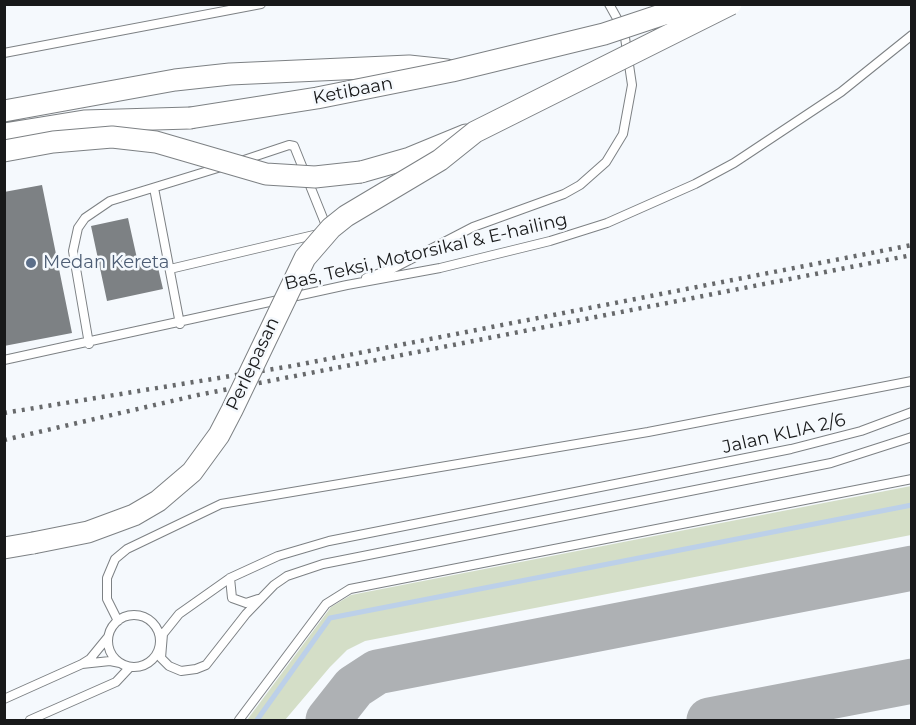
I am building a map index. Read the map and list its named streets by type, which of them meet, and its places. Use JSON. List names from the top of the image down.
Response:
{
  "streets": {
    "main road": ["Ketibaan", "Perlepasan"],
    "lane": ["Bas, Teksi, Motorsikal & E-hailing", "Jalan KLIA 2/6"]
  },
  "places": ["Medan Kereta"]
}
